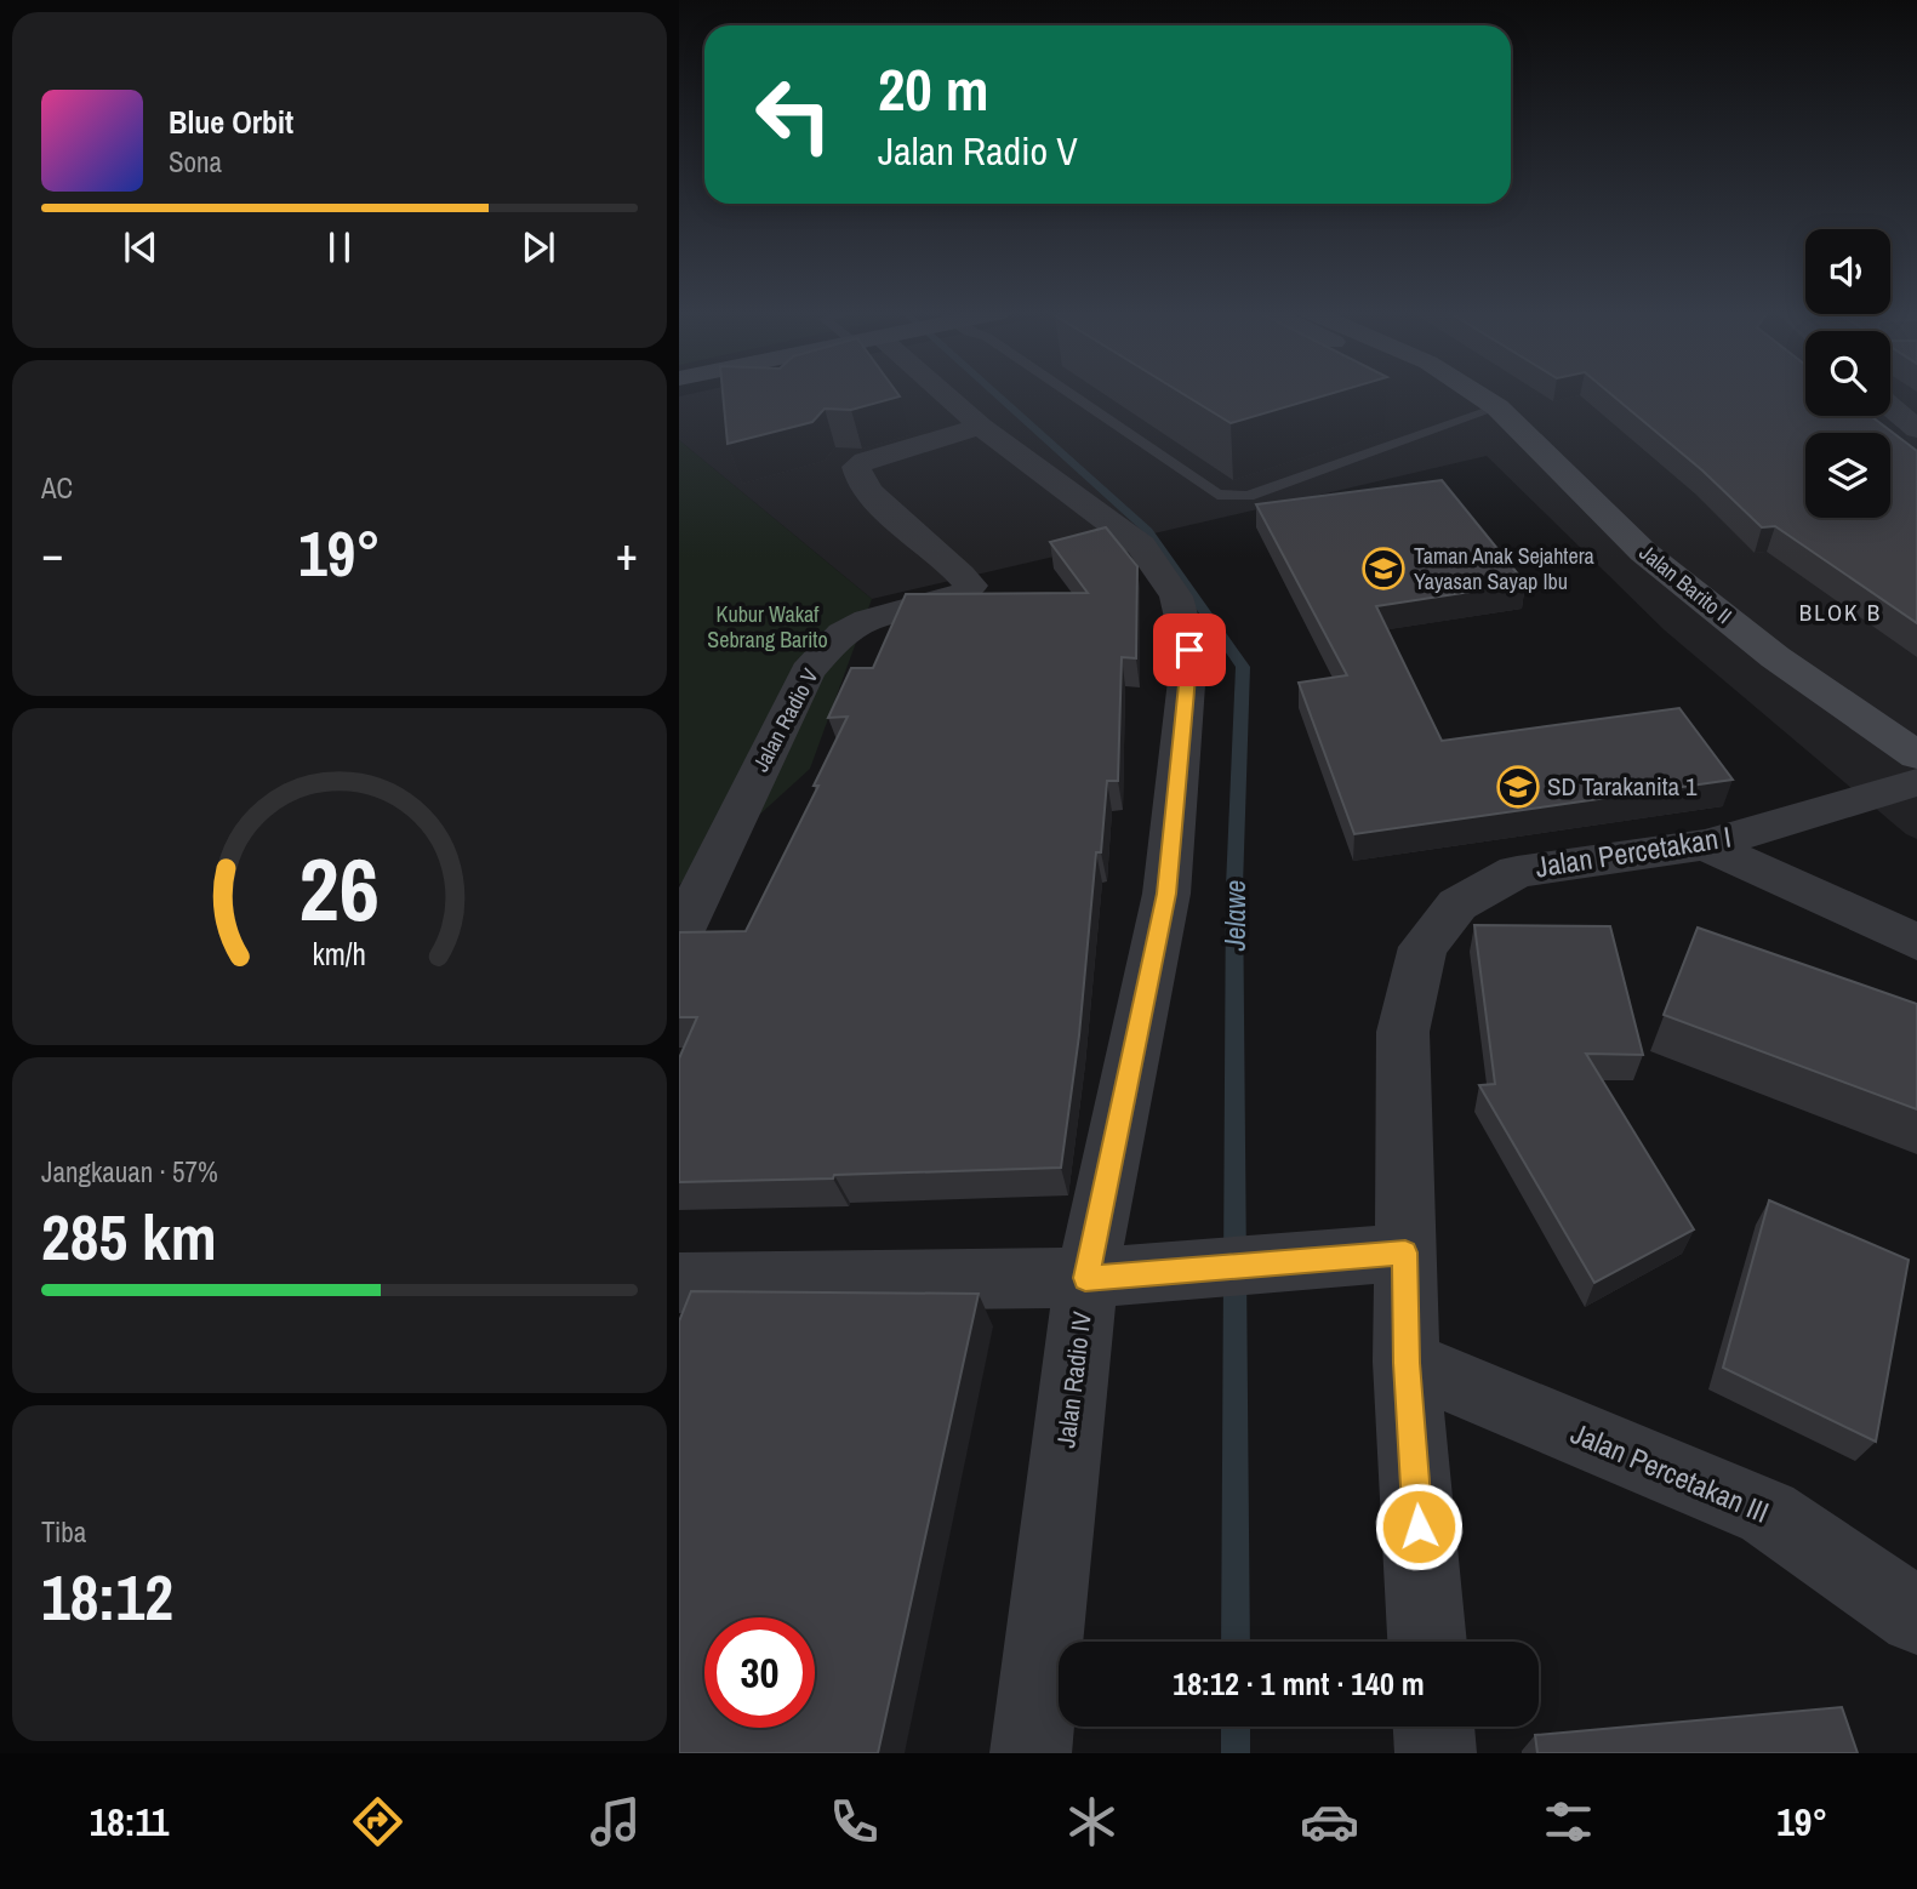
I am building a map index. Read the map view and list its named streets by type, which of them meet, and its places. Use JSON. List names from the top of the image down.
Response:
{
  "streets": {
    "street": [
      "Jalan Barito II",
      "Jalan Radio V",
      "Jalan Percetakan I",
      "Jalan Radio IV",
      "Jalan Percetakan III"
    ]
  },
  "crossings": [
    ["Jalan Radio V", "Jalan Radio IV"],
    ["Jalan Percetakan I", "Jalan Percetakan III"]
  ],
  "districts": ["BLOK B"],
  "water": ["Jelawe"],
  "parks": ["Kubur Wakaf Sebrang Barito"],
  "places": {
    "school or university": ["Taman Anak Sejahtera Yayasan Sayap Ibu", "SD Tarakanita 1"]
  },
  "page": {
    "turn": ["20 m", "Jalan Radio V"],
    "song": ["Blue Orbit", "Sona"],
    "tile": [
      "AC",
      ["Jangkauan · 57%", "285 km"],
      ["Tiba", "18:12"]
    ],
    "heat": ["−", "19°", "+"],
    "limit": "30",
    "trip": "18:12 · 1 mnt · 140 m",
    "tabs": ["18:11", "19°"],
    "gauge": ["26", "km/h"]
  }
}
